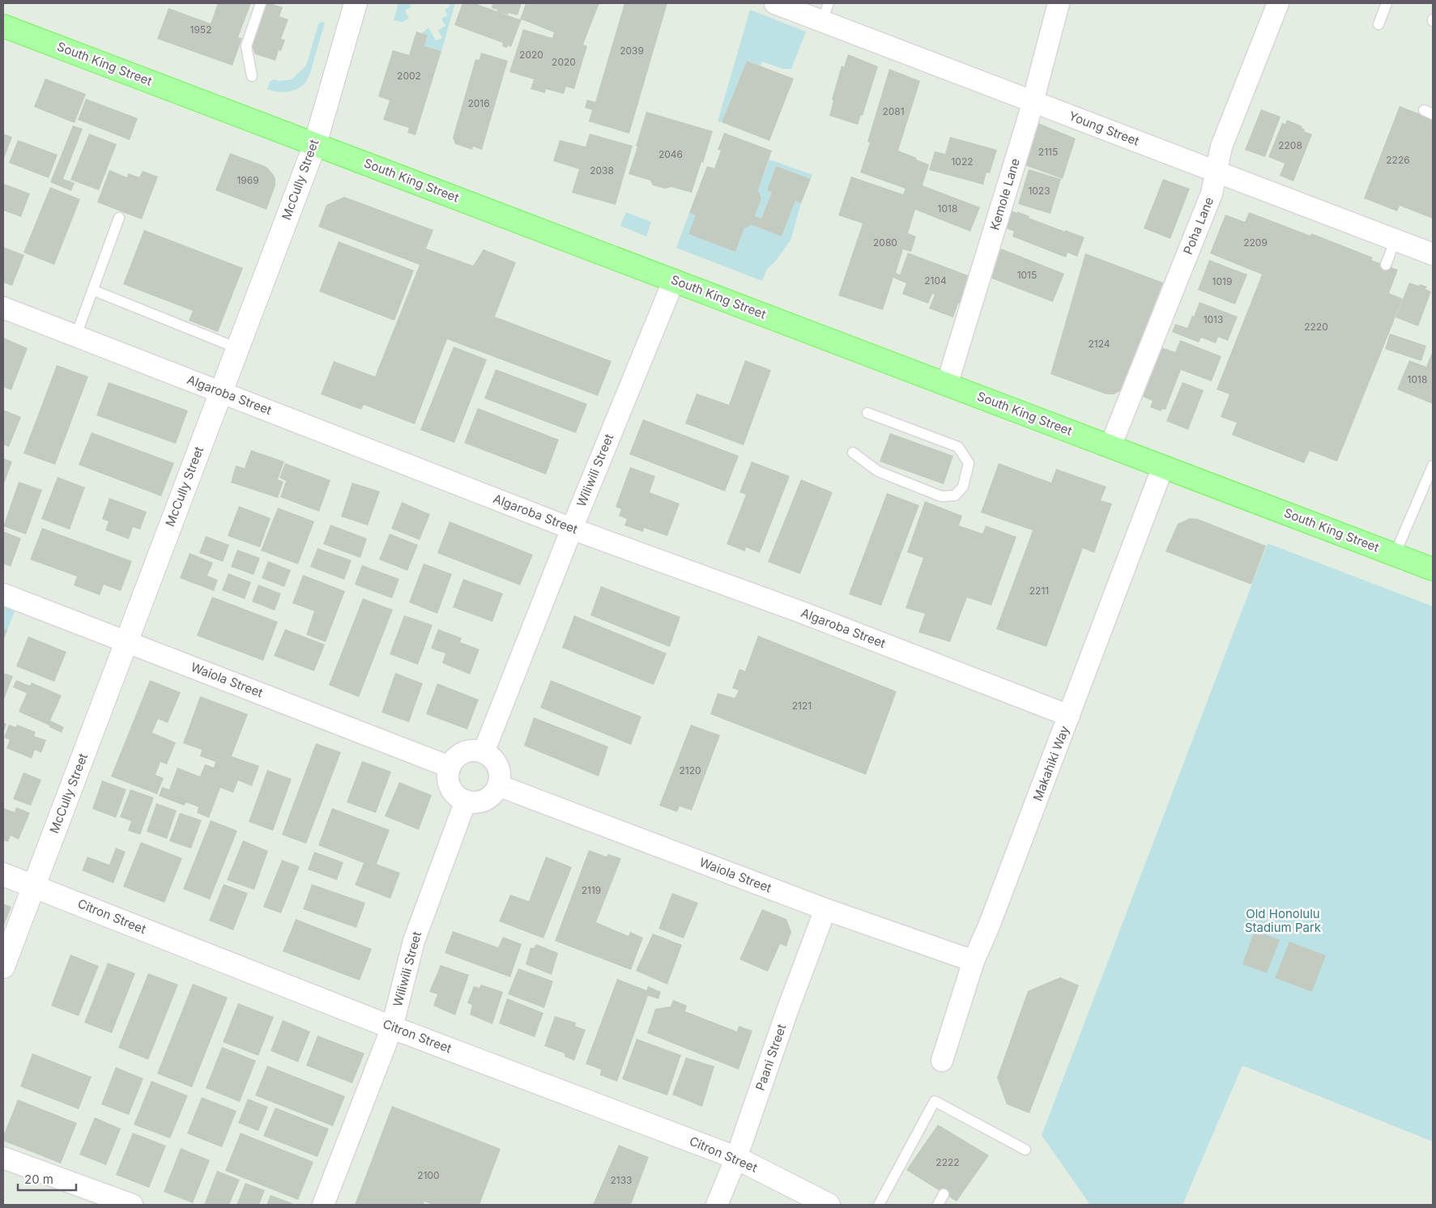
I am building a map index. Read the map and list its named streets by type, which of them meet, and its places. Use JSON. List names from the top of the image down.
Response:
{
  "streets": {
    "main road": ["South King Street", "McCully Street", "Citron Street"],
    "street": [
      "Young Street",
      "Kemole Lane",
      "Poha Lane",
      "Algaroba Street",
      "Wiliwili Street",
      "Waiola Street",
      "Makahiki Way",
      "Paani Street"
    ]
  },
  "crossings": [
    ["South King Street", "McCully Street"],
    ["South King Street", "Kemole Lane"],
    ["South King Street", "Poha Lane"],
    ["South King Street", "Wiliwili Street"],
    ["South King Street", "Makahiki Way"],
    ["Young Street", "Kemole Lane"],
    ["Young Street", "Poha Lane"],
    ["McCully Street", "Algaroba Street"],
    ["McCully Street", "Waiola Street"],
    ["McCully Street", "Citron Street"],
    ["Algaroba Street", "Wiliwili Street"],
    ["Algaroba Street", "Makahiki Way"],
    ["Wiliwili Street", "Waiola Street"],
    ["Wiliwili Street", "Citron Street"],
    ["Waiola Street", "Makahiki Way"],
    ["Waiola Street", "Paani Street"],
    ["Citron Street", "Paani Street"]
  ],
  "parks": ["Old Honolulu Stadium Park"],
  "house_numbers": [
    "1952",
    "2039",
    "2020",
    "2020",
    "2002",
    "2016",
    "2081",
    "2208",
    "2115",
    "2046",
    "2226",
    "1022",
    "2038",
    "1969",
    "1023",
    "1018",
    "2080",
    "2209",
    "1015",
    "2104",
    "1019",
    "1013",
    "2220",
    "2124",
    "1018",
    "2211",
    "2121",
    "2120",
    "2119",
    "2222",
    "2100",
    "2133"
  ],
  "scale_bar": "20 m"
}
